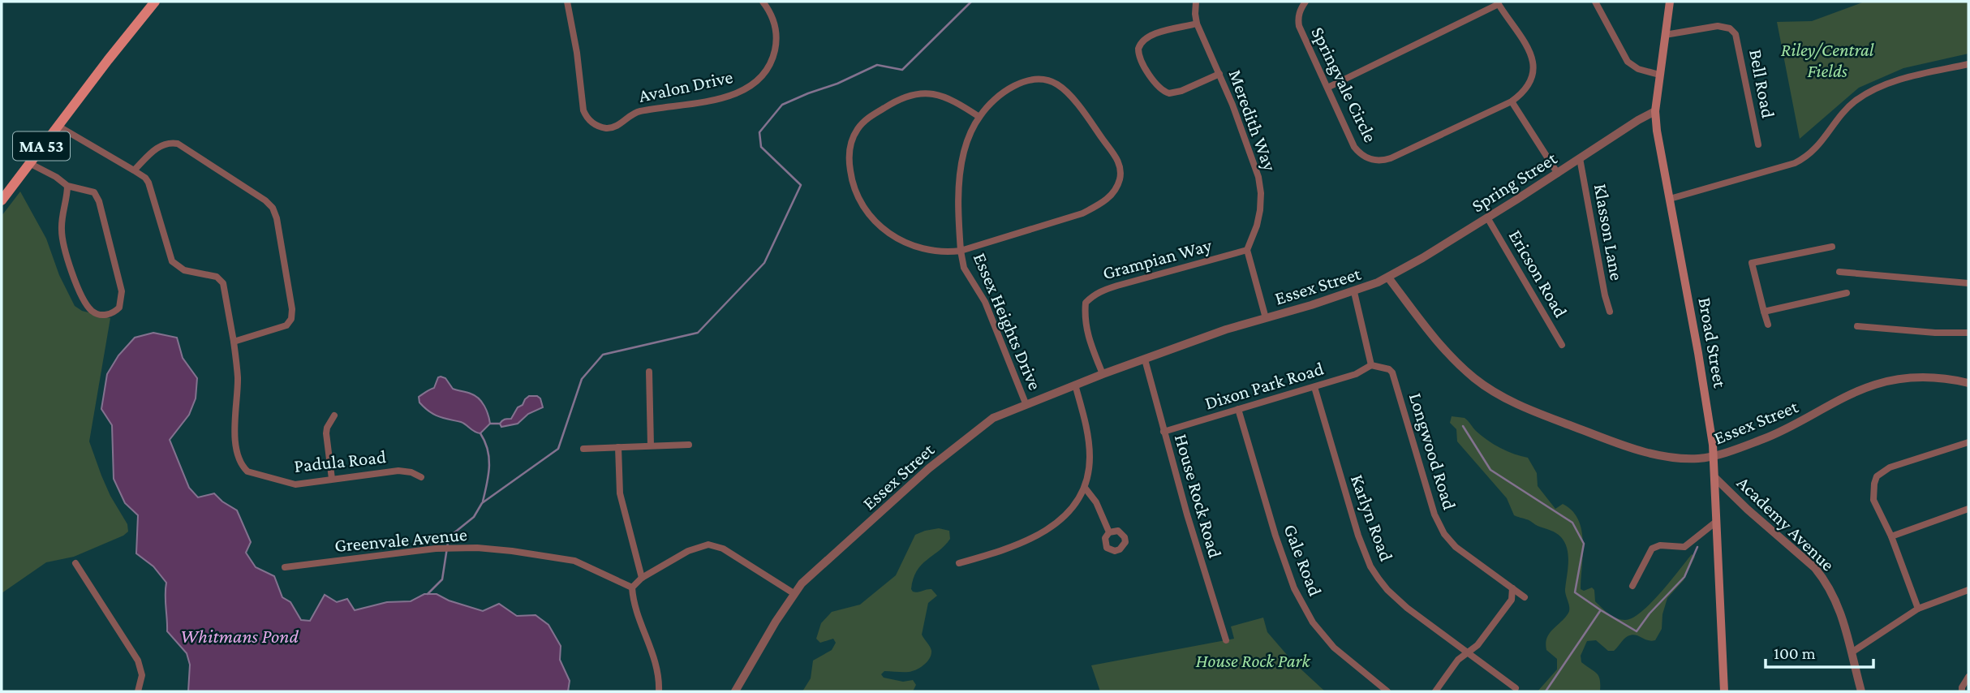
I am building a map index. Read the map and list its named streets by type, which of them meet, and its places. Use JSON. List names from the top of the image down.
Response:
{
  "streets": {
    "main road": ["MA 53", "Broad Street"],
    "street": [
      "Bell Road",
      "Springvale Circle",
      "Avalon Drive",
      "Meredith Way",
      "Spring Street",
      "Klasson Lane",
      "Grampian Way",
      "Ericson Road",
      "Essex Street",
      "Essex Heights Drive",
      "Dixon Park Road",
      "Longwood Road",
      "Padula Road",
      "House Rock Road",
      "Karlyn Road",
      "Academy Avenue",
      "Greenvale Avenue",
      "Gale Road"
    ]
  },
  "crossings": [
    ["Bell Road", "Broad Street"],
    ["Meredith Way", "Grampian Way"],
    ["Spring Street", "Klasson Lane"],
    ["Spring Street", "Ericson Road"],
    ["Spring Street", "Essex Street"],
    ["Spring Street", "Broad Street"],
    ["Grampian Way", "Essex Street"],
    ["Essex Street", "Essex Heights Drive"],
    ["Essex Street", "Broad Street"],
    ["Essex Street", "House Rock Road"],
    ["Broad Street", "Academy Avenue"],
    ["Dixon Park Road", "Longwood Road"],
    ["Dixon Park Road", "House Rock Road"],
    ["Dixon Park Road", "Karlyn Road"],
    ["Dixon Park Road", "Gale Road"]
  ],
  "water": ["Whitmans Pond"],
  "parks": ["Riley/Central Fields", "House Rock Park"],
  "scale_bar": "100 m"
}
